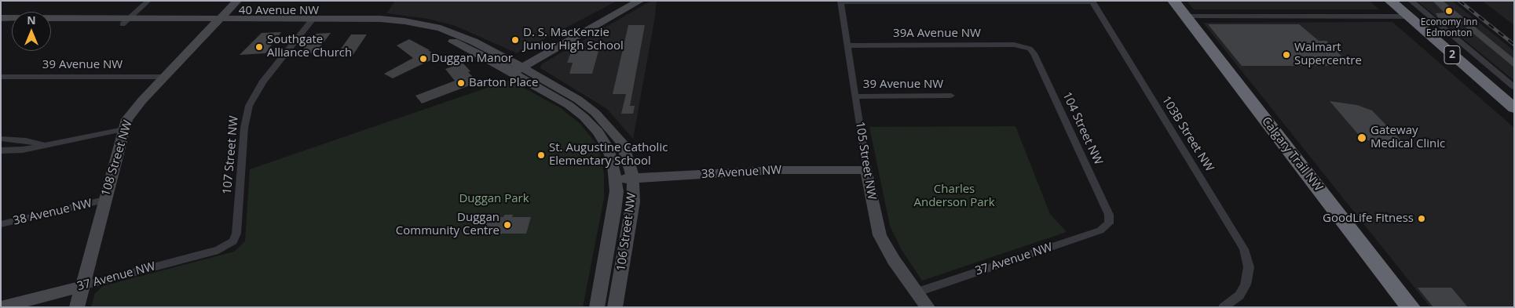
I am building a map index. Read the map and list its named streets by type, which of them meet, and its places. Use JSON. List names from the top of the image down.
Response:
{
  "streets": {
    "highway": ["2", "Calgary Trail NW"],
    "street": [
      "40 Avenue NW",
      "39A Avenue NW",
      "39 Avenue NW",
      "104 Street NW",
      "103B Street NW",
      "107 Street NW",
      "108 Street NW",
      "105 Street NW",
      "38 Avenue NW",
      "106 Street NW",
      "37 Avenue NW"
    ]
  },
  "crossings": [
    ["40 Avenue NW", "107 Street NW"],
    ["40 Avenue NW", "108 Street NW"],
    ["40 Avenue NW", "106 Street NW"],
    ["39A Avenue NW", "104 Street NW"],
    ["39A Avenue NW", "105 Street NW"],
    ["39 Avenue NW", "108 Street NW"],
    ["39 Avenue NW", "105 Street NW"],
    ["104 Street NW", "37 Avenue NW"],
    ["107 Street NW", "37 Avenue NW"],
    ["108 Street NW", "38 Avenue NW"],
    ["108 Street NW", "37 Avenue NW"],
    ["105 Street NW", "38 Avenue NW"],
    ["105 Street NW", "37 Avenue NW"],
    ["38 Avenue NW", "106 Street NW"]
  ],
  "parks": ["Charles Anderson Park", "Duggan Park"],
  "places": [
    "Economy Inn Edmonton",
    "D. S. MacKenzie Junior High School",
    "Southgate Alliance Church",
    "Walmart Supercentre",
    "Duggan Manor",
    "Barton Place",
    "Gateway Medical Clinic",
    "St. Augustine Catholic Elementary School",
    "GoodLife Fitness",
    "Duggan Community Centre"
  ],
  "north": "top"
}
